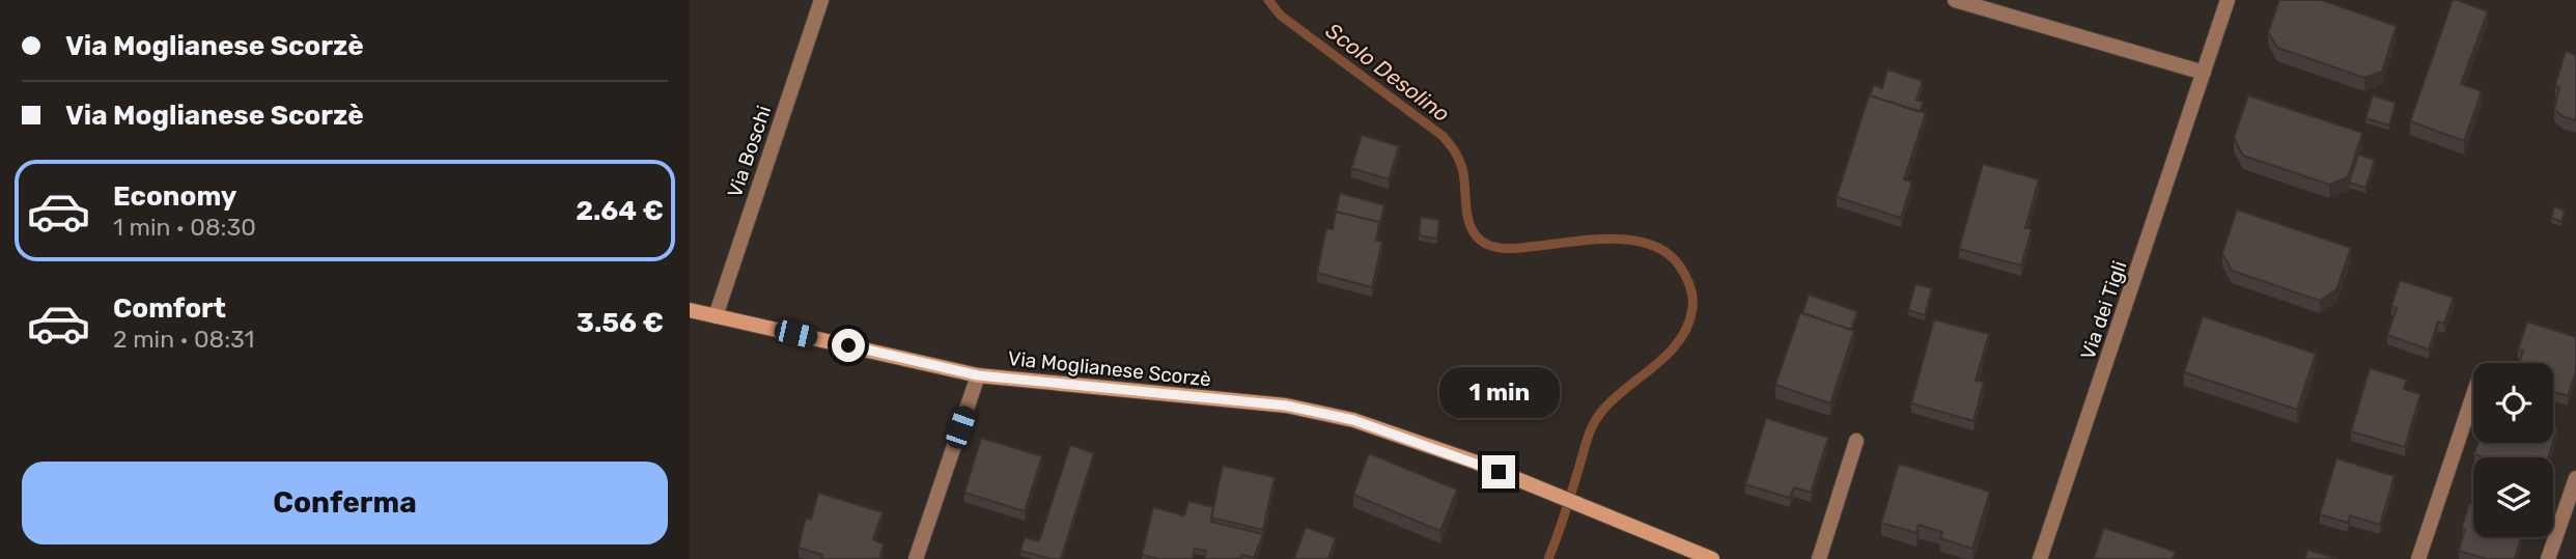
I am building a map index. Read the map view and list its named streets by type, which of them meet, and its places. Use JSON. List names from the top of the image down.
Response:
{
  "streets": {
    "main road": ["Via Moglianese Scorzè"],
    "street": ["Via Boschi", "Via dei Tigli"]
  },
  "crossings": [
    ["Via Boschi", "Via Moglianese Scorzè"]
  ],
  "water": ["Scolo Desolino"],
  "page": {
    "banner": ["Via Moglianese Scorzè", "Via Moglianese Scorzè"],
    "list": [
      {
        "name": "Economy",
        "note": "1 min · 08:30",
        "value": "2.64 €"
      },
      {
        "name": "Comfort",
        "note": "2 min · 08:31",
        "value": "3.56 €"
      }
    ],
    "bubble": "1 min",
    "buttons": "Conferma"
  }
}
